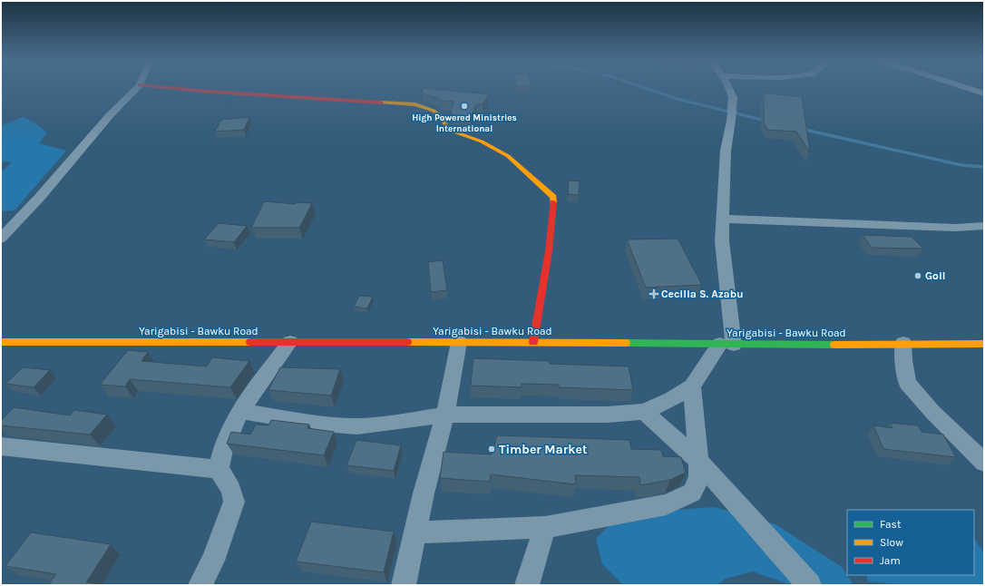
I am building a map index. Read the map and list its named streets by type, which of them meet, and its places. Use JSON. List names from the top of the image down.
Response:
{
  "streets": {
    "main road": ["Yarigabisi - Bawku Road"]
  },
  "places": {
    "other": ["High Powered Ministries International", "Goil", "Timber Market"],
    "health": ["Cecilia S. Azabu"]
  },
  "legend": ["Fast", "Slow", "Jam"]
}
